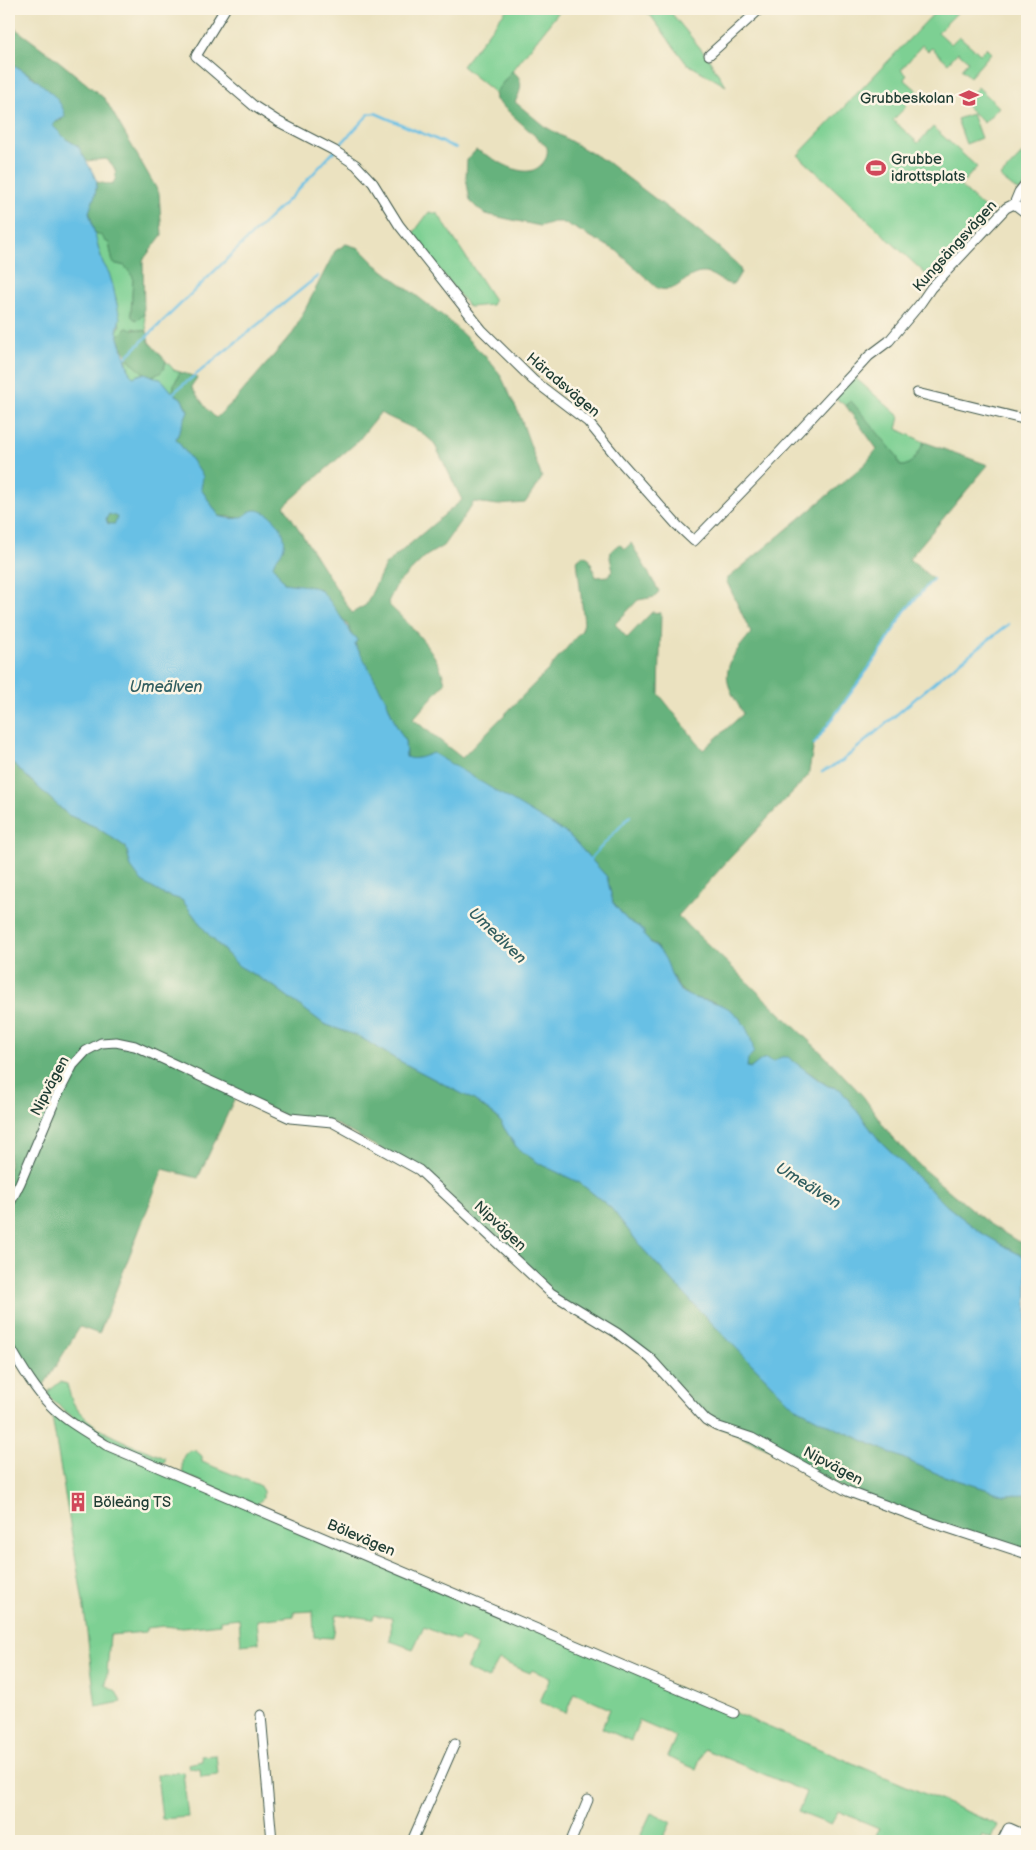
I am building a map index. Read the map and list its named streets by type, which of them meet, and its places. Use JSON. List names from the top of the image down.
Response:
{
  "streets": {
    "street": [
      "Kungsängsvägen",
      "Häradsvägen",
      "Nipvägen",
      "Bölevägen"
    ]
  },
  "crossings": [
    ["Kungsängsvägen", "Häradsvägen"]
  ],
  "water": ["Umeälven"],
  "places": {
    "school or university": ["Grubbeskolan"],
    "sports": ["Grubbe idrottsplats"],
    "building": ["Böleäng TS"]
  }
}
